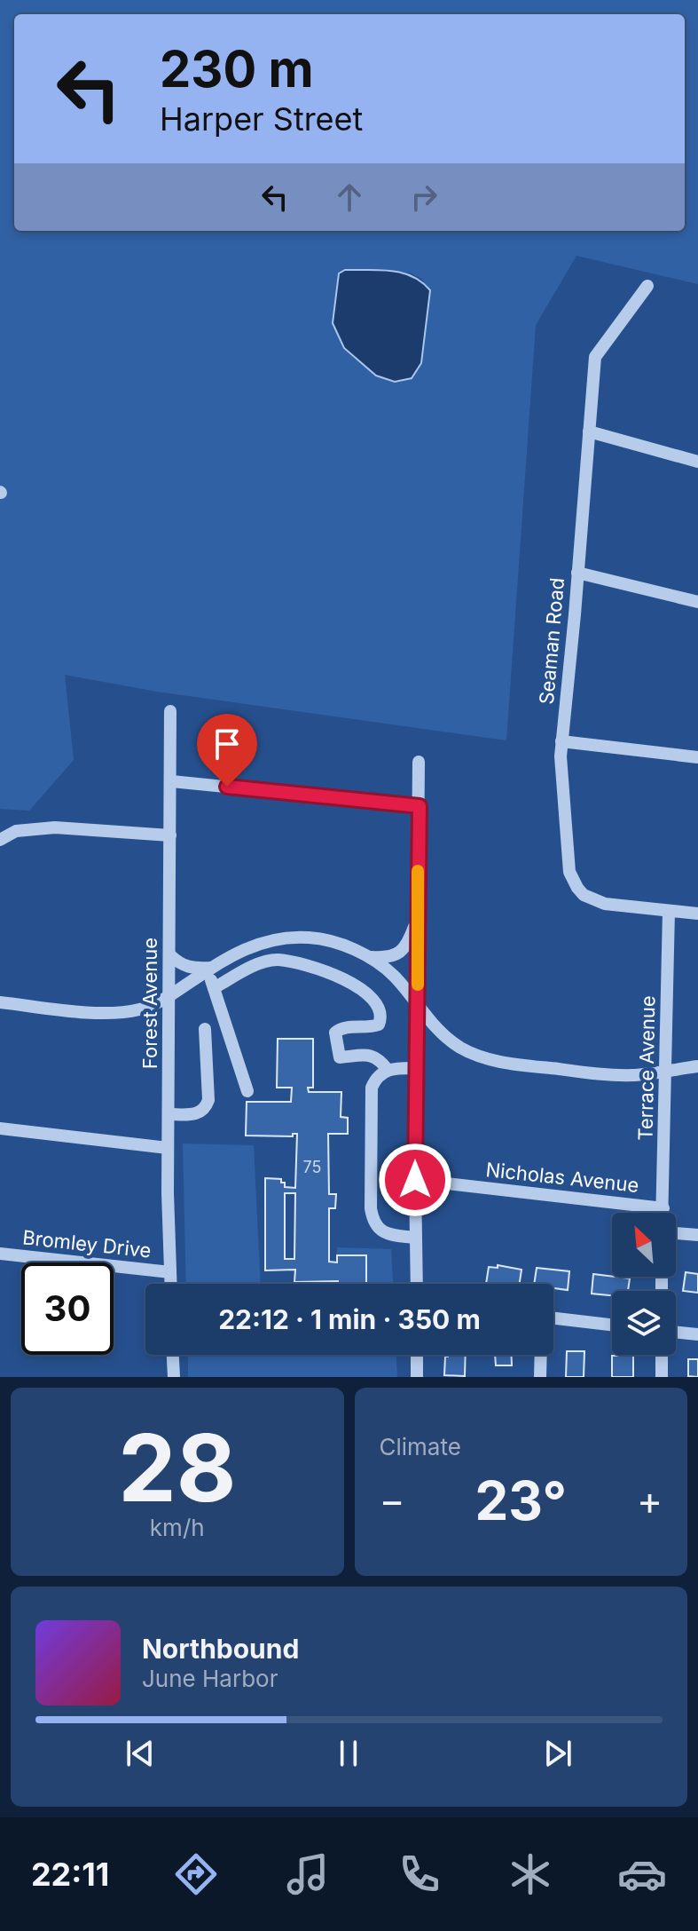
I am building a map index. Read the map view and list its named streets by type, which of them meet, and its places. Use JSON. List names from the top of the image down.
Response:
{
  "streets": {
    "street": [
      "Seaman Road",
      "Forest Avenue",
      "Terrace Avenue",
      "Nicholas Avenue",
      "Bromley Drive"
    ]
  },
  "crossings": [
    ["Seaman Road", "Terrace Avenue"],
    ["Forest Avenue", "Bromley Drive"],
    ["Terrace Avenue", "Nicholas Avenue"]
  ],
  "house_numbers": ["75"],
  "north": "top left",
  "page": {
    "turn": ["230 m", "Harper Street"],
    "limit": "30",
    "trip": "22:12 · 1 min · 350 m",
    "tile": [
      ["28", "km/h"],
      "Climate"
    ],
    "heat": ["−", "23°", "+"],
    "song": ["Northbound", "June Harbor"],
    "tabs": "22:11"
  }
}
